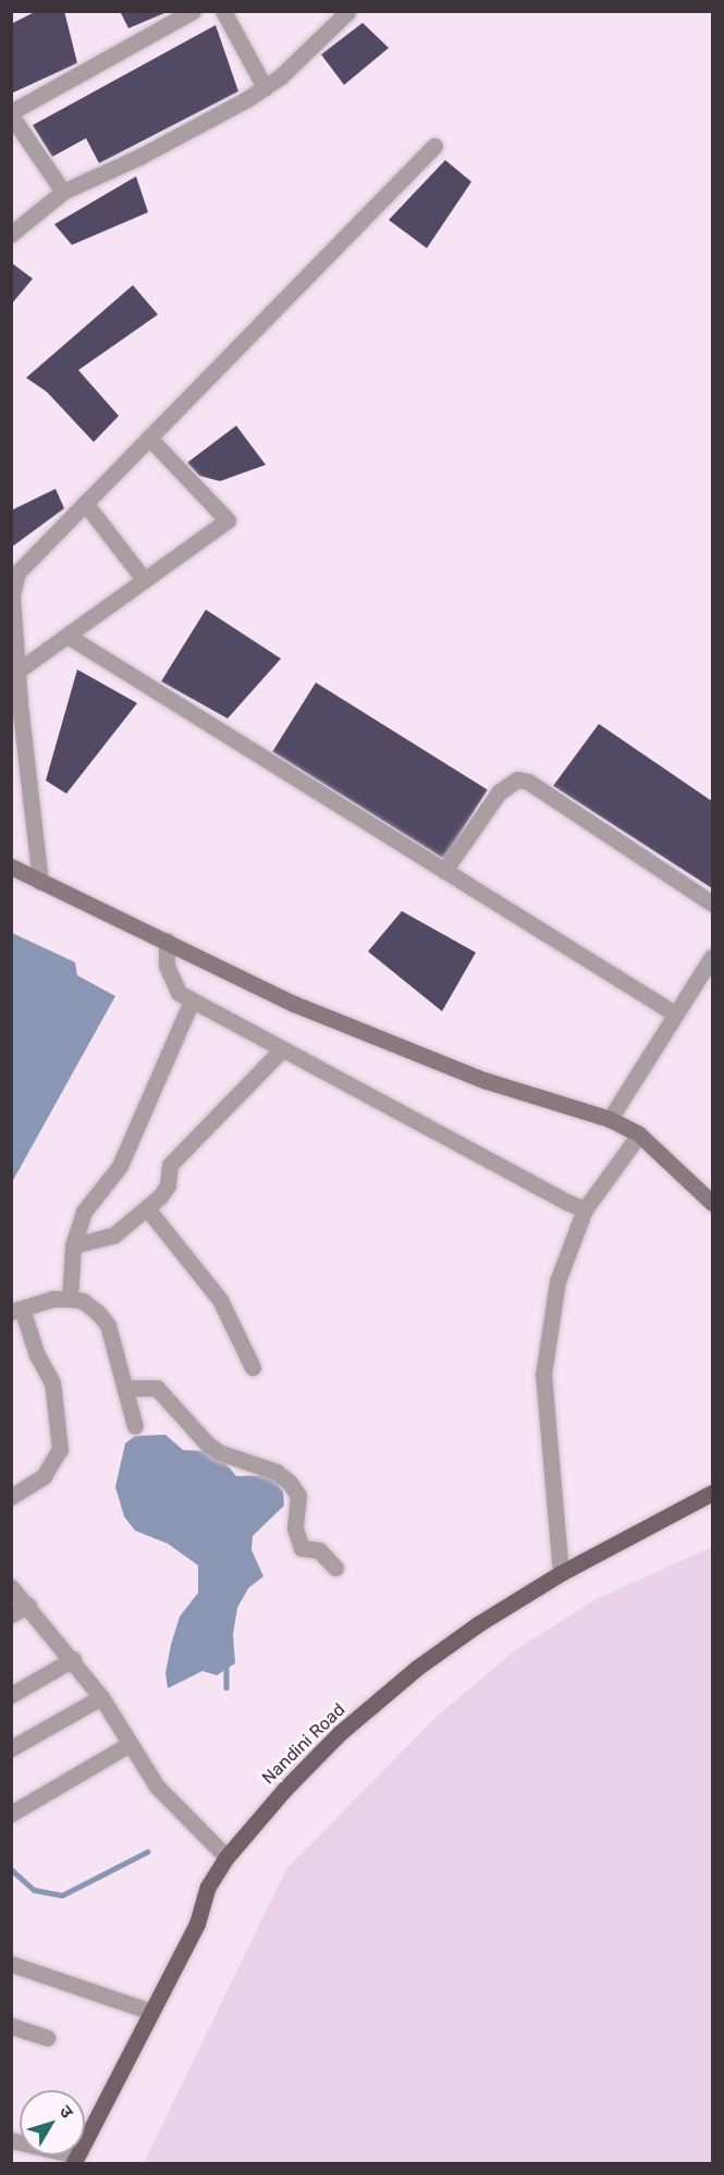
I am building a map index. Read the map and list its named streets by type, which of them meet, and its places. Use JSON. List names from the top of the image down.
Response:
{
  "streets": {
    "main road": ["Nandini Road"]
  },
  "north": "top right"
}
